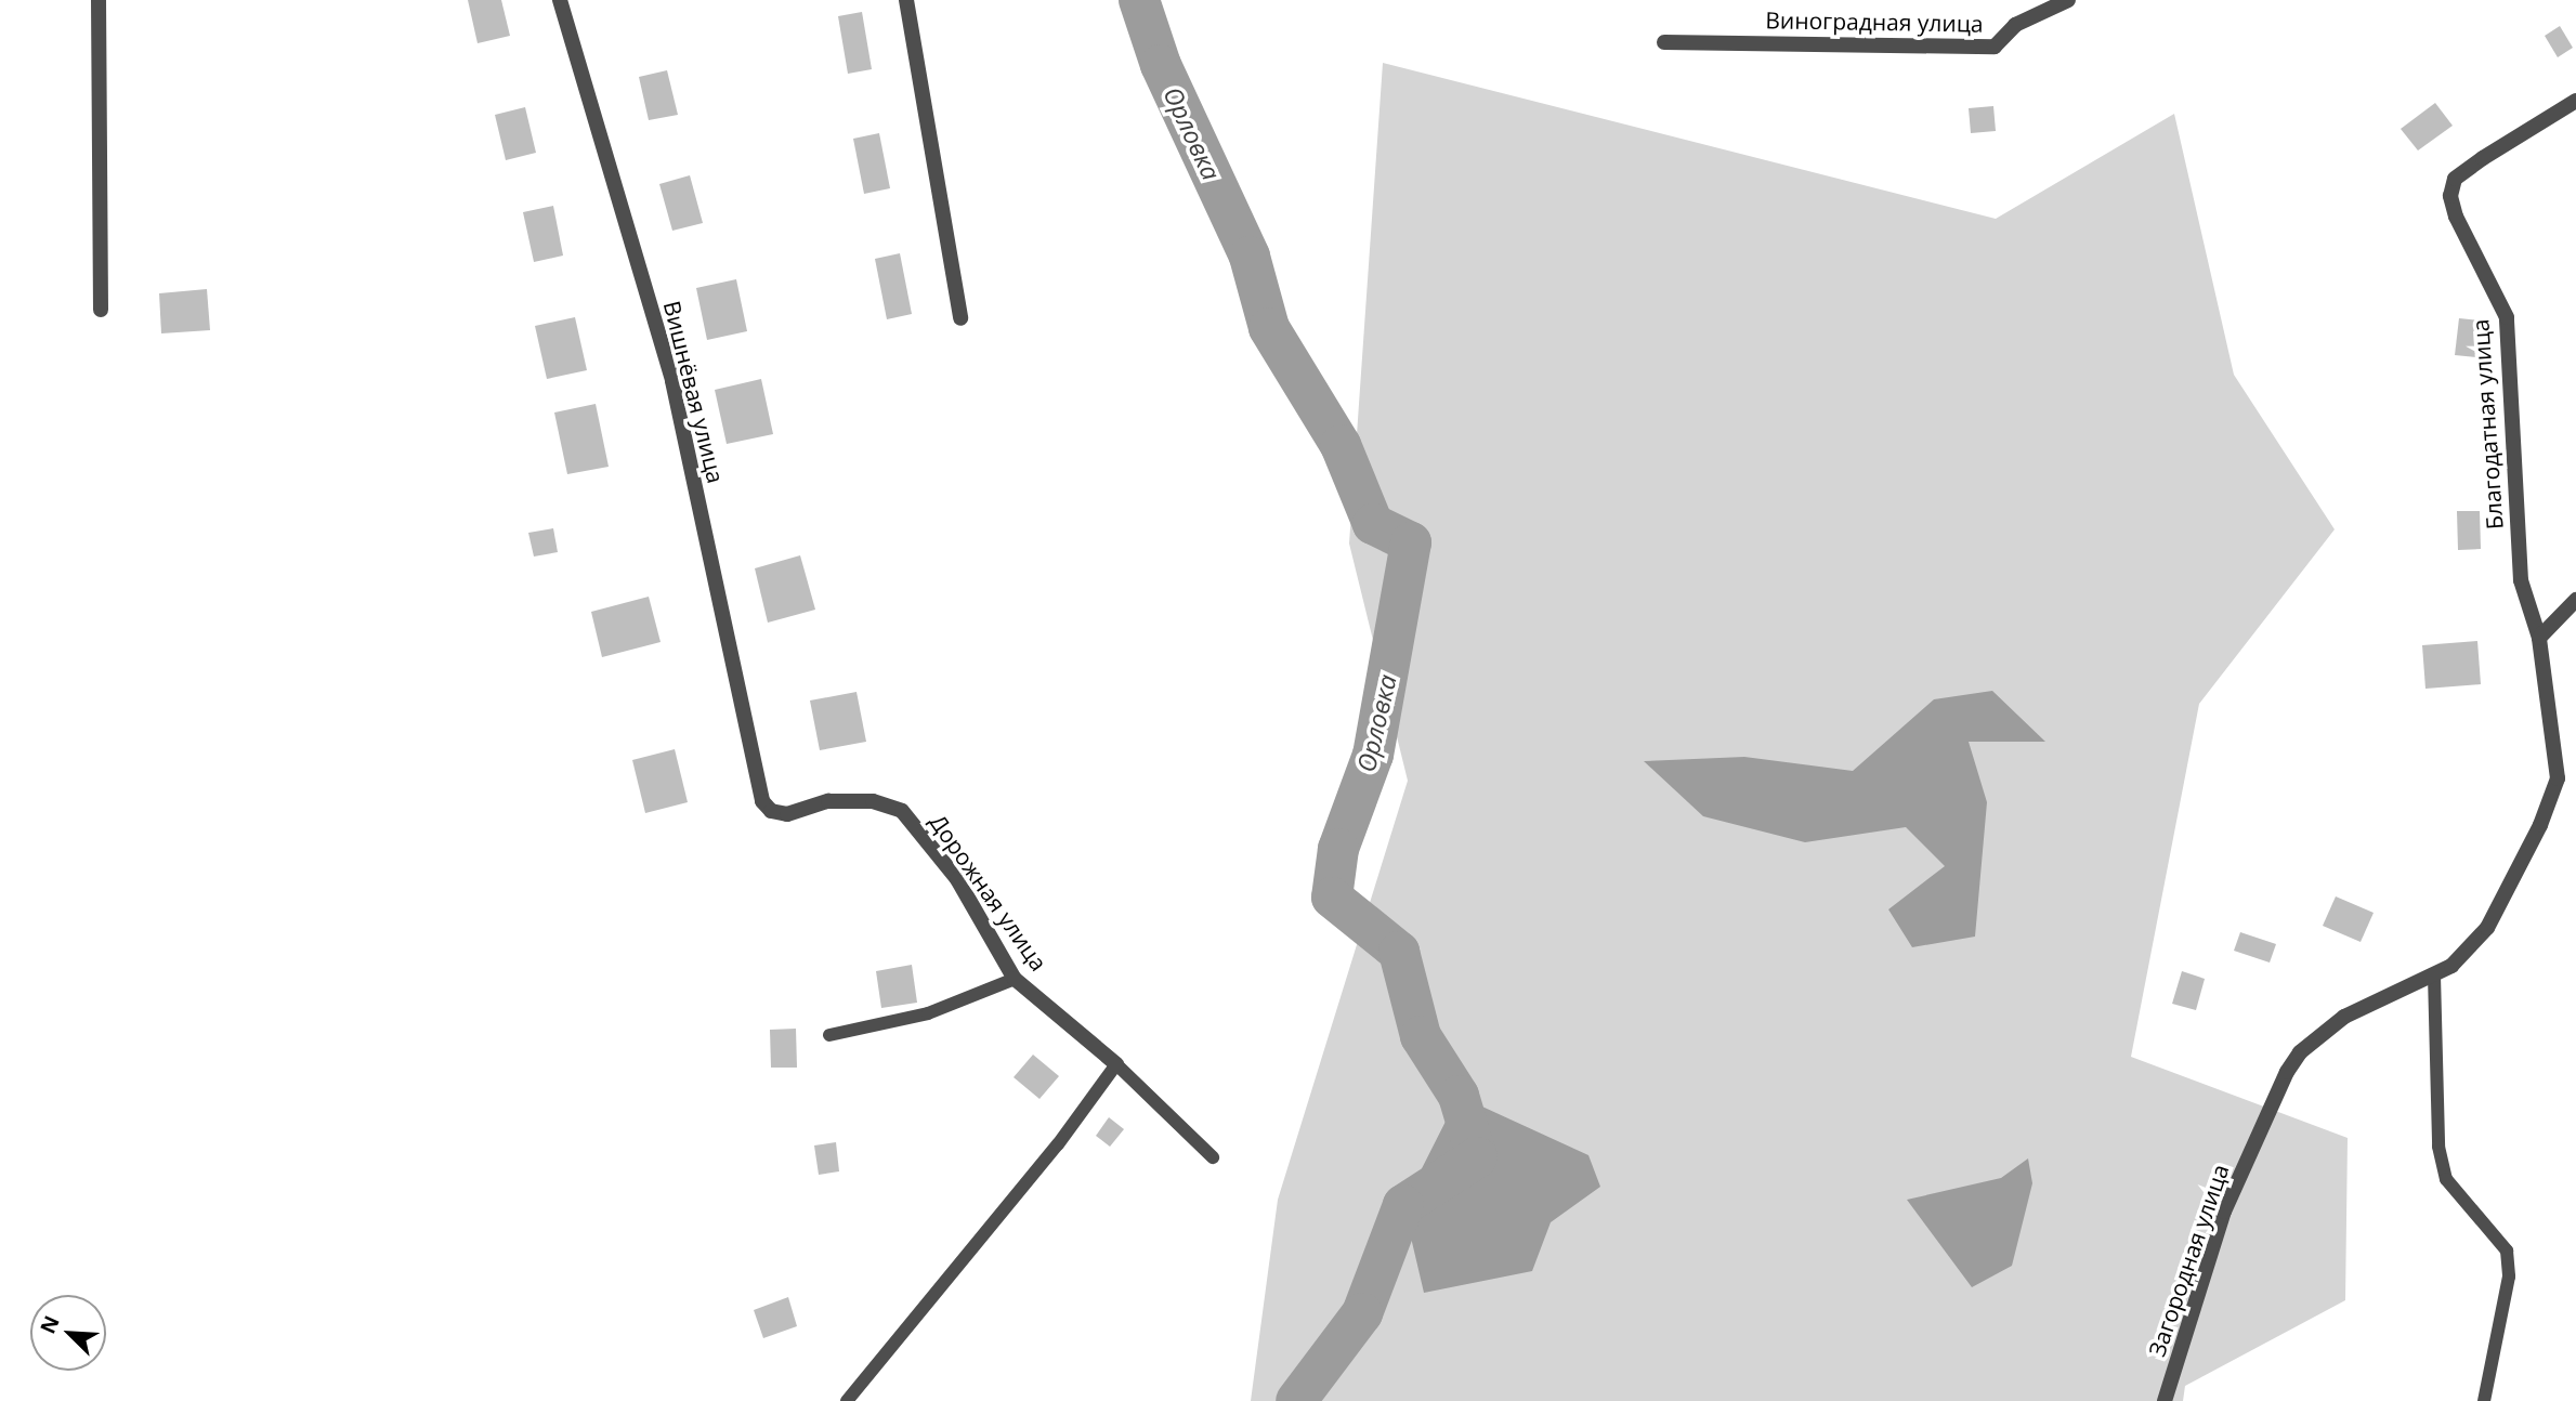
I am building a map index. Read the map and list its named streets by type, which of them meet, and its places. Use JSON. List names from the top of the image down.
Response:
{
  "streets": {
    "street": [
      "Виноградная улица",
      "Вишнёвая улица",
      "Благодатная улица",
      "Дорожная улица",
      "Загородная улица"
    ]
  },
  "crossings": [
    ["Вишнёвая улица", "Дорожная улица"],
    ["Благодатная улица", "Загородная улица"]
  ],
  "water": ["Орловка"],
  "north": "top left"
}
